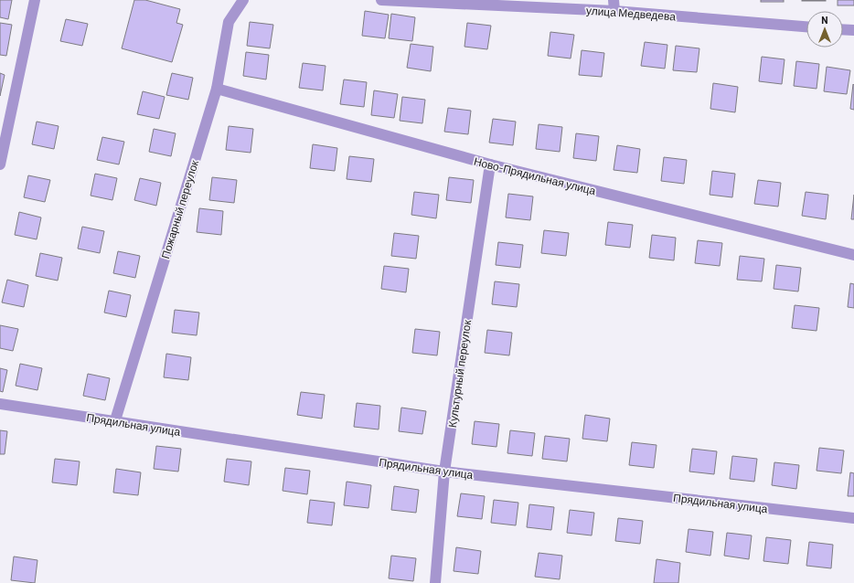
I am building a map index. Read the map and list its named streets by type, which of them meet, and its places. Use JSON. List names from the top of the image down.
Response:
{
  "streets": {
    "street": [
      "улица Медведева",
      "Ново-Прядильная улица",
      "Пожарный переулок",
      "Культурный переулок",
      "Прядильная улица"
    ]
  },
  "crossings": [
    ["Ново-Прядильная улица", "Пожарный переулок"],
    ["Ново-Прядильная улица", "Культурный переулок"],
    ["Пожарный переулок", "Прядильная улица"],
    ["Культурный переулок", "Прядильная улица"]
  ],
  "north": "top"
}
